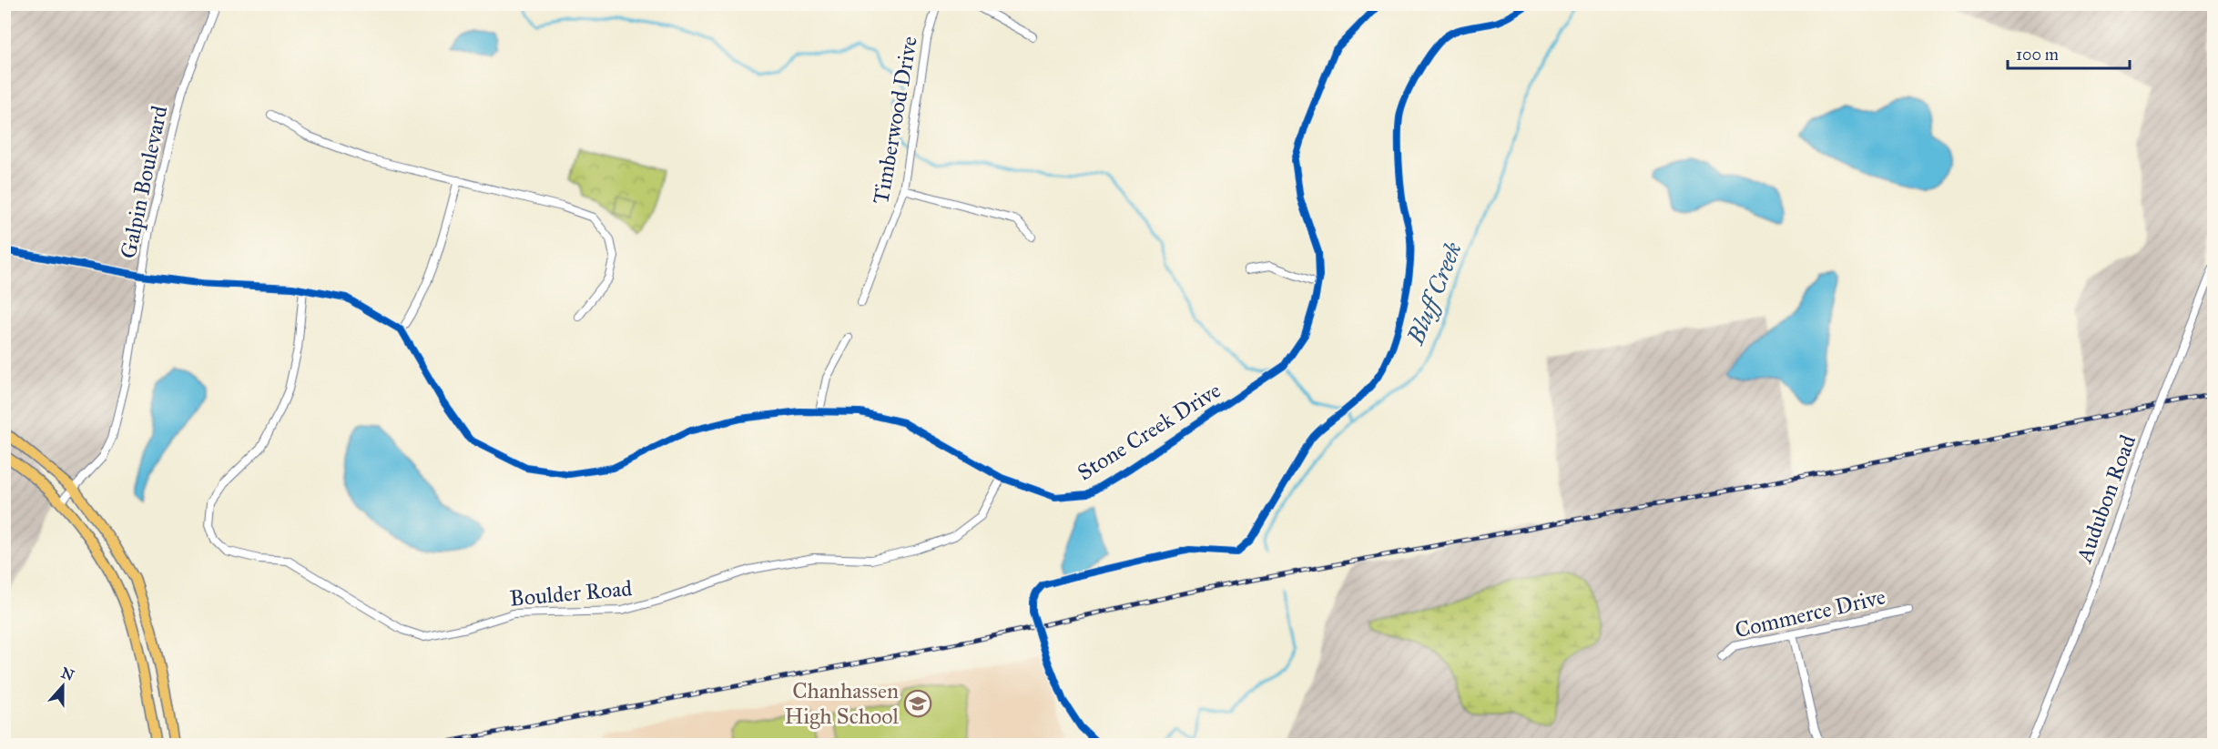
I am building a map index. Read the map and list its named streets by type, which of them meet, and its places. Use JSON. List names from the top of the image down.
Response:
{
  "streets": {
    "street": [
      "Timberwood Drive",
      "Galpin Boulevard",
      "Stone Creek Drive",
      "Audubon Road",
      "Boulder Road",
      "Commerce Drive"
    ]
  },
  "crossings": [
    ["Galpin Boulevard", "Stone Creek Drive"],
    ["Stone Creek Drive", "Boulder Road"]
  ],
  "water": ["Bluff Creek"],
  "places": {
    "school or university": ["Chanhassen High School"]
  },
  "scale_bar": "100 m",
  "north": "top"
}
